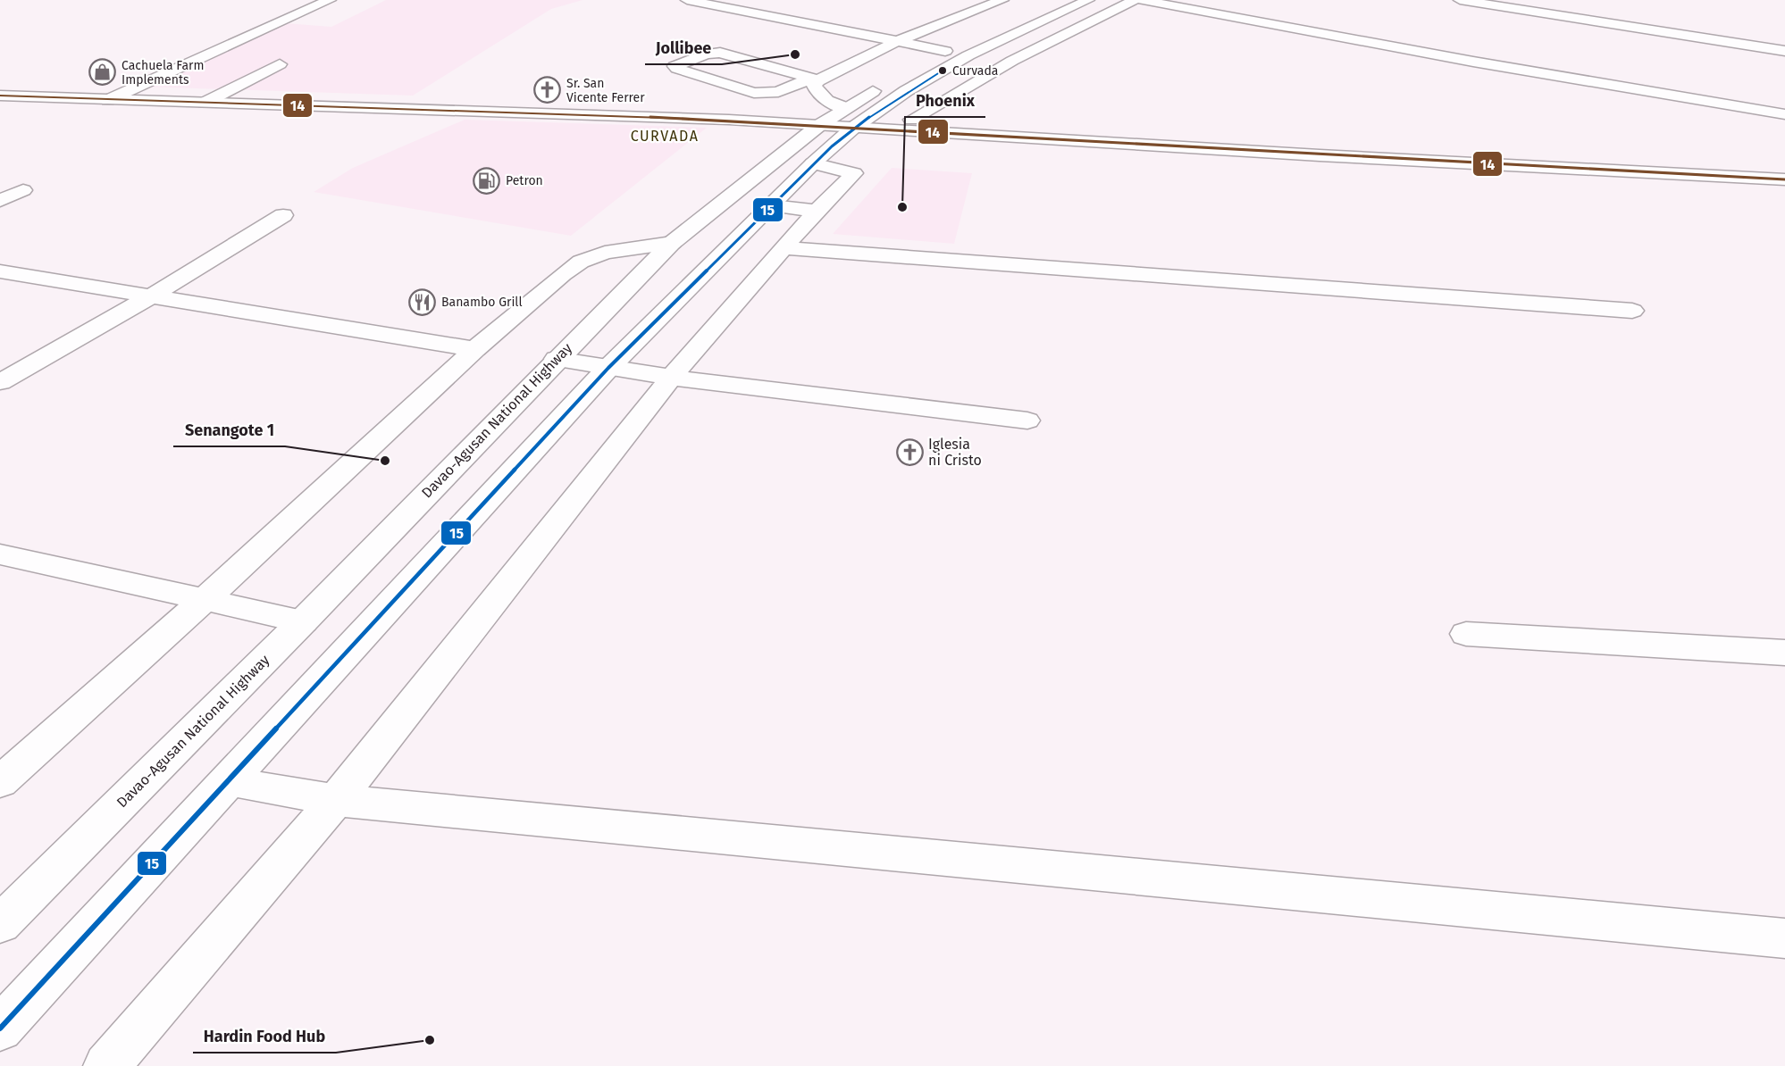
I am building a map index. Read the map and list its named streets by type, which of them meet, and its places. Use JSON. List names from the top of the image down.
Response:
{
  "streets": {
    "main road": ["Davao-Agusan National Highway"]
  },
  "districts": ["CURVADA"],
  "places": {
    "other": [
      "Jollibee",
      "Curvada",
      "Phoenix",
      "Senangote 1",
      "Hardin Food Hub"
    ],
    "shop": ["Cachuela Farm Implements"],
    "church": ["Sr. San Vicente Ferrer", "Iglesia ni Cristo"],
    "fuel station": ["Petron"],
    "restaurant": ["Banambo Grill"]
  },
  "lines": ["transit line 15", "transit line 14"]
}
